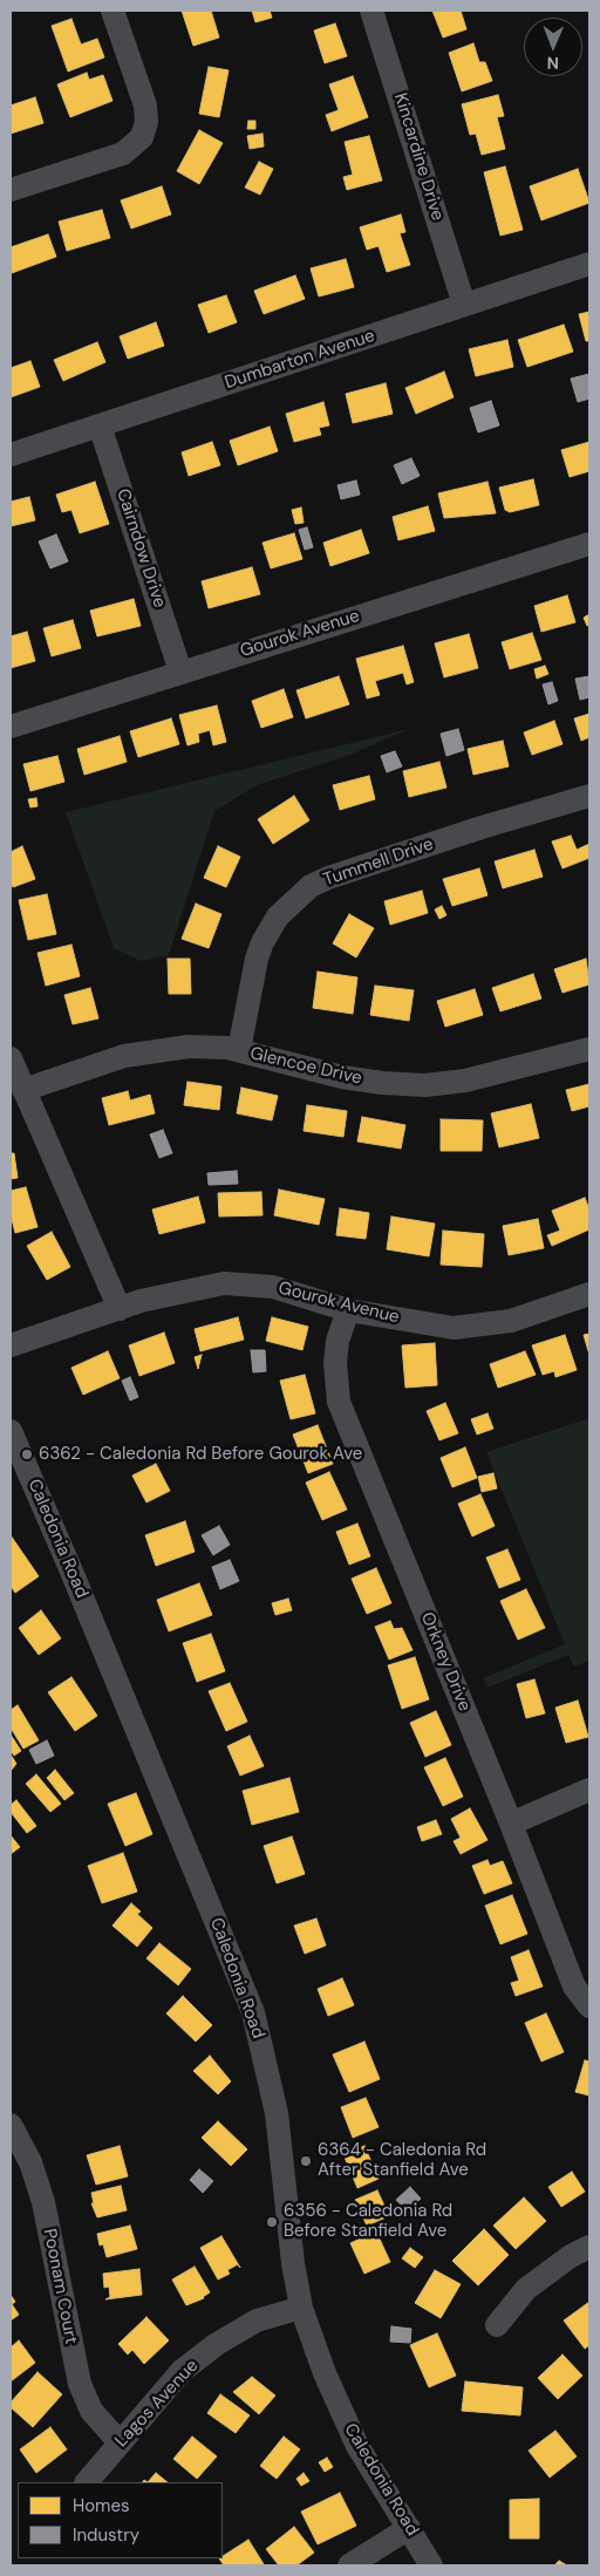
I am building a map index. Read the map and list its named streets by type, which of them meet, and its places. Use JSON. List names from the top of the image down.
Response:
{
  "streets": {
    "street": [
      "Kincardine Drive",
      "Dumbarton Avenue",
      "Cairndow Drive",
      "Gourok Avenue",
      "Tummell Drive",
      "Glencoe Drive",
      "Caledonia Road",
      "Orkney Drive",
      "Poonam Court",
      "Lagos Avenue"
    ]
  },
  "crossings": [
    ["Kincardine Drive", "Dumbarton Avenue"],
    ["Dumbarton Avenue", "Cairndow Drive"],
    ["Cairndow Drive", "Gourok Avenue"],
    ["Gourok Avenue", "Orkney Drive"],
    ["Tummell Drive", "Glencoe Drive"],
    ["Caledonia Road", "Lagos Avenue"],
    ["Poonam Court", "Lagos Avenue"]
  ],
  "places": ["6362 - Caledonia Rd Before Gourok Ave", "6364 - Caledonia Rd After Stanfield Ave", "6356 - Caledonia Rd Before Stanfield Ave"],
  "legend": ["Homes", "Industry"],
  "north": "bottom"
}
